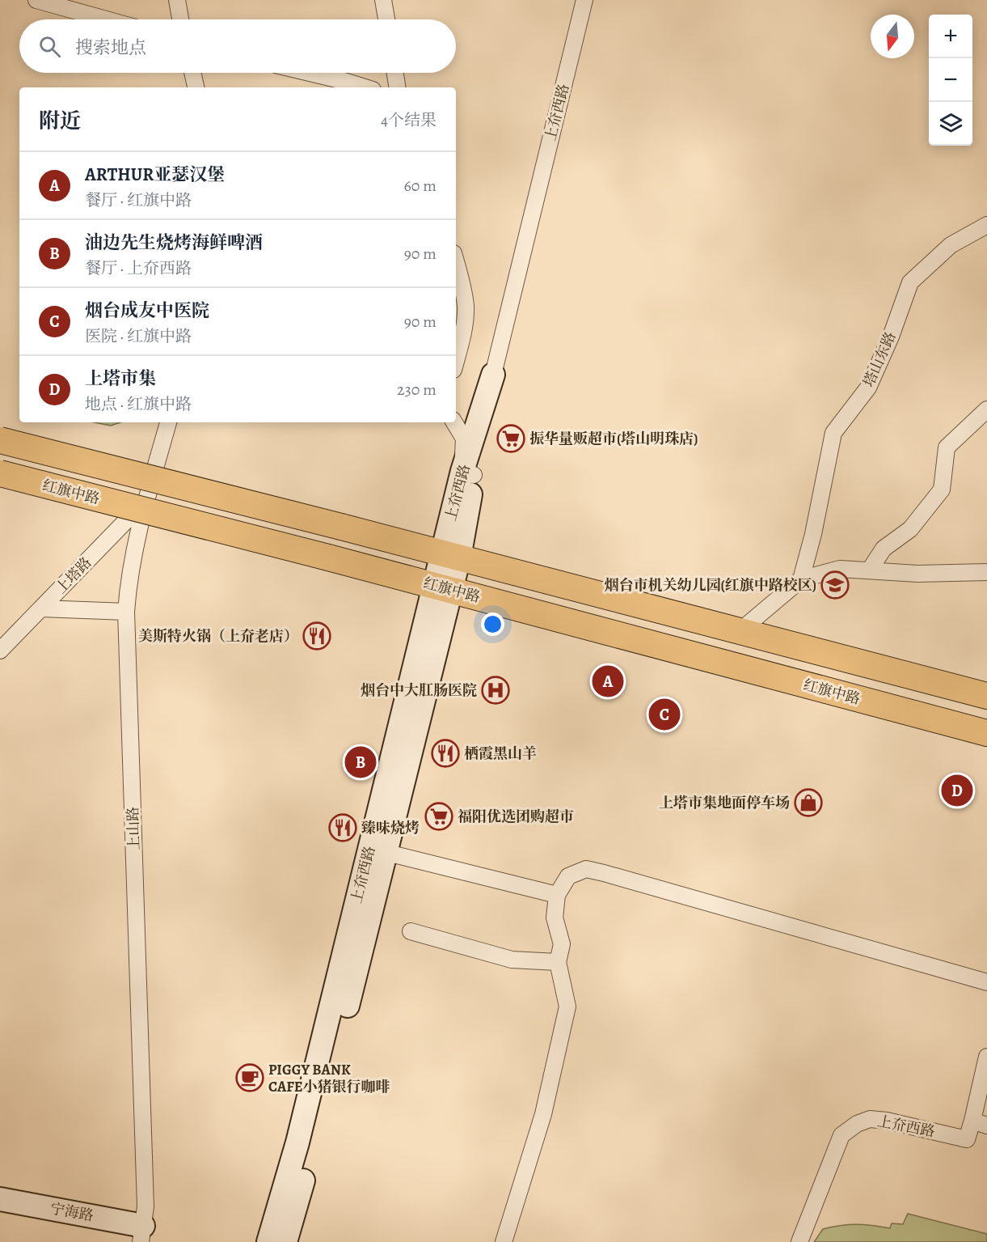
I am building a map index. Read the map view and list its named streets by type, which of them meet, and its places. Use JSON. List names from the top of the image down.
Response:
{
  "streets": {
    "main road": ["红旗中路"],
    "street": [
      "上夼西路",
      "塔山东路",
      "上塔路",
      "上山路",
      "宁海路"
    ]
  },
  "crossings": [
    ["上夼西路", "红旗中路"],
    ["上塔路", "上山路"],
    ["上山路", "宁海路"]
  ],
  "places": {
    "supermarket": ["振华量贩超市(塔山明珠店)", "福阳优选团购超市"],
    "school or university": ["烟台市机关幼儿园(红旗中路校区)"],
    "restaurant": ["美斯特火锅（上夼老店）", "栖霞黑山羊", "臻味烧烤"],
    "hospital": ["烟台中大肛肠医院"],
    "shop": ["上塔市集地面停车场"],
    "cafe": ["PIGGY BANK CAFE小猪银行咖啡"]
  },
  "north": "bottom",
  "page": {
    "map_buttons": ["+", "−"],
    "search": "搜索地点",
    "heading": ["附近", "4个结果"],
    "list": [
      {
        "mark": "A",
        "name": "ARTHUR亚瑟汉堡",
        "note": "餐厅 · 红旗中路",
        "value": "60 m"
      },
      {
        "mark": "B",
        "name": "油边先生烧烤海鲜啤酒",
        "note": "餐厅 · 上夼西路",
        "value": "90 m"
      },
      {
        "mark": "C",
        "name": "烟台成友中医院",
        "note": "医院 · 红旗中路",
        "value": "90 m"
      },
      {
        "mark": "D",
        "name": "上塔市集",
        "note": "地点 · 红旗中路",
        "value": "230 m"
      }
    ],
    "pins": [
      "A",
      "C",
      "B",
      "D"
    ]
  }
}
